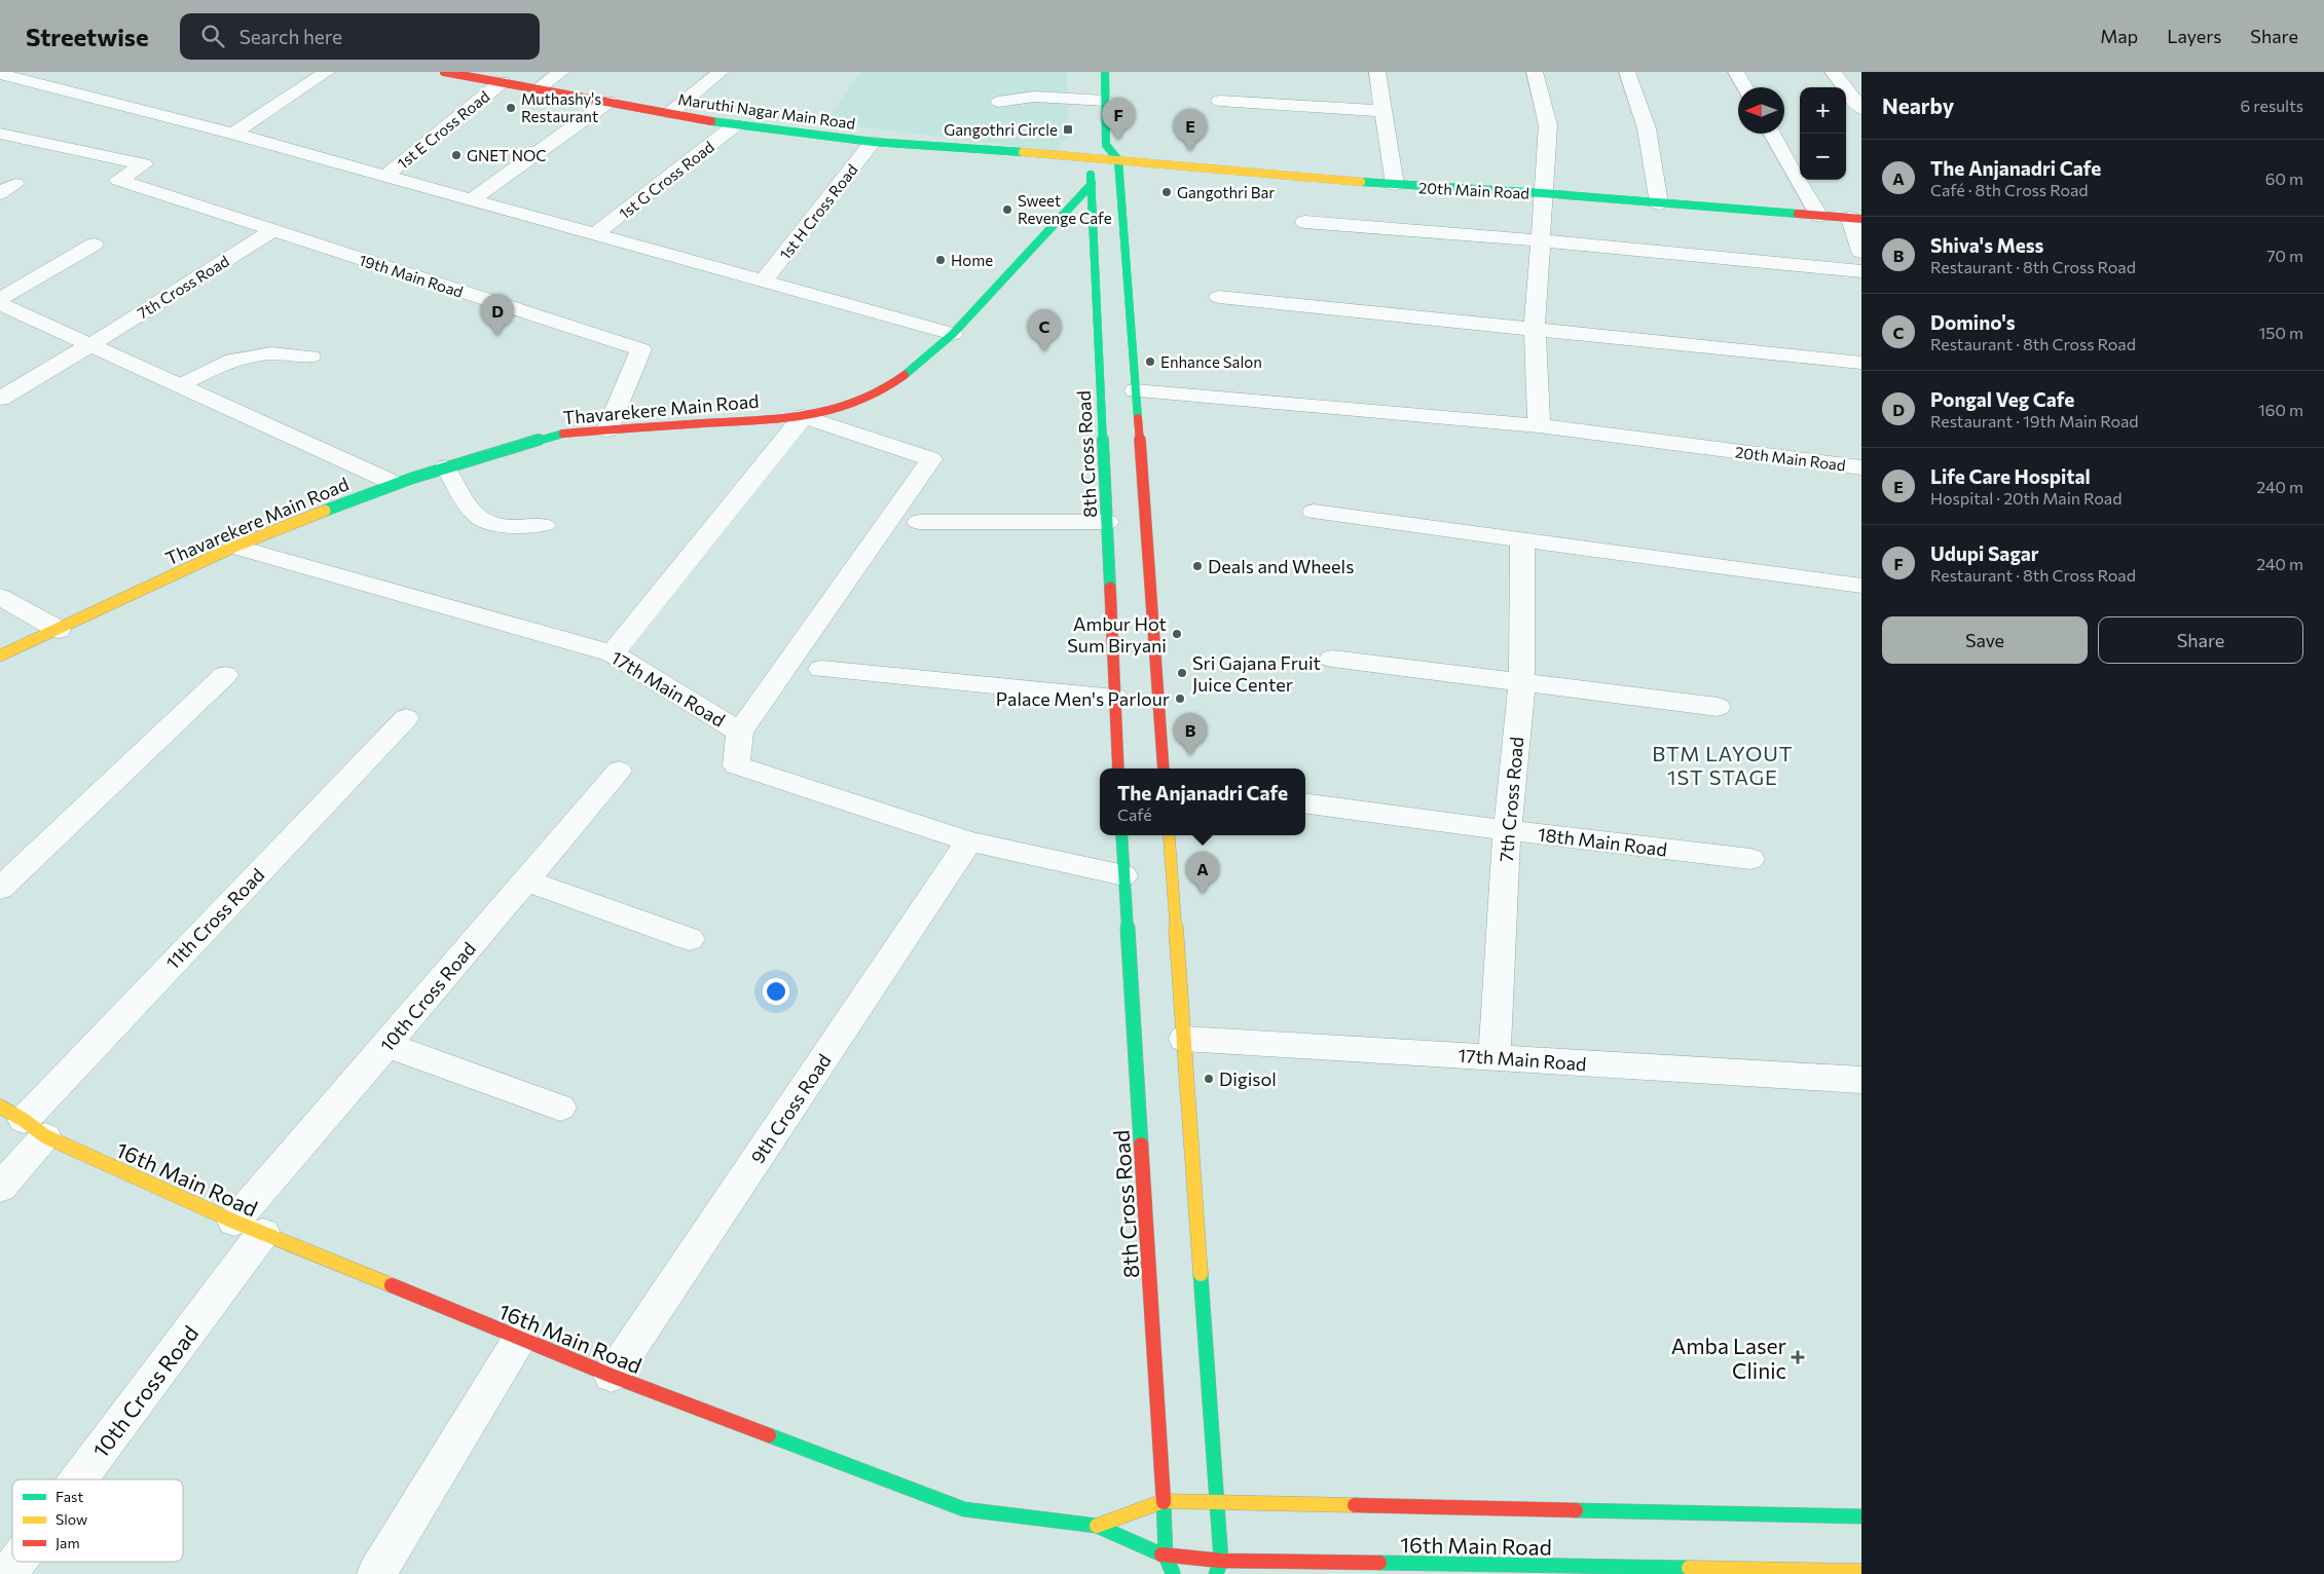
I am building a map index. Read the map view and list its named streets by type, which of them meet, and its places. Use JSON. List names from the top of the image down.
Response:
{
  "streets": {
    "street": [
      "Maruthi Nagar Main Road",
      "1st E Cross Road",
      "1st G Cross Road",
      "20th Main Road",
      "1st H Cross Road",
      "19th Main Road",
      "7th Cross Road",
      "Thavarekere Main Road",
      "8th Cross Road",
      "17th Main Road",
      "18th Main Road",
      "11th Cross Road",
      "10th Cross Road",
      "9th Cross Road",
      "16th Main Road"
    ]
  },
  "crossings": [
    ["Maruthi Nagar Main Road", "1st E Cross Road"],
    ["Maruthi Nagar Main Road", "1st G Cross Road"],
    ["Maruthi Nagar Main Road", "20th Main Road"],
    ["Maruthi Nagar Main Road", "1st H Cross Road"],
    ["Maruthi Nagar Main Road", "8th Cross Road"],
    ["20th Main Road", "8th Cross Road"],
    ["19th Main Road", "7th Cross Road"],
    ["19th Main Road", "Thavarekere Main Road"],
    ["7th Cross Road", "17th Main Road"],
    ["7th Cross Road", "18th Main Road"],
    ["Thavarekere Main Road", "8th Cross Road"],
    ["Thavarekere Main Road", "17th Main Road"],
    ["8th Cross Road", "17th Main Road"],
    ["8th Cross Road", "16th Main Road"],
    ["17th Main Road", "9th Cross Road"],
    ["11th Cross Road", "16th Main Road"],
    ["10th Cross Road", "16th Main Road"],
    ["9th Cross Road", "16th Main Road"]
  ],
  "districts": ["BTM LAYOUT 1ST STAGE"],
  "places": {
    "other": [
      "Muthashy's Restaurant",
      "GNET NOC",
      "Gangothri Bar",
      "Sweet Revenge Cafe",
      "Home",
      "Enhance Salon",
      "Deals and Wheels",
      "Ambur Hot Sum Biryani",
      "Sri Gajana Fruit Juice Center",
      "Palace Men's Parlour",
      "Digisol"
    ],
    "transit": ["Gangothri Circle"],
    "health": ["Amba Laser Clinic"]
  },
  "legend": ["Fast", "Slow", "Jam"],
  "north": "left",
  "page": {
    "header": "Streetwise",
    "search": "Search here",
    "nav": ["Map", "Layers", "Share"],
    "heading": ["Nearby", "6 results"],
    "map_buttons": ["+", "−"],
    "pins": [
      "F",
      "E",
      "D",
      "C",
      "B",
      "A"
    ],
    "list": [
      {
        "mark": "A",
        "name": "The Anjanadri Cafe",
        "note": "Café · 8th Cross Road",
        "value": "60 m"
      },
      {
        "mark": "B",
        "name": "Shiva's Mess",
        "note": "Restaurant · 8th Cross Road",
        "value": "70 m"
      },
      {
        "mark": "C",
        "name": "Domino's",
        "note": "Restaurant · 8th Cross Road",
        "value": "150 m"
      },
      {
        "mark": "D",
        "name": "Pongal Veg Cafe",
        "note": "Restaurant · 19th Main Road",
        "value": "160 m"
      },
      {
        "mark": "E",
        "name": "Life Care Hospital",
        "note": "Hospital · 20th Main Road",
        "value": "240 m"
      },
      {
        "mark": "F",
        "name": "Udupi Sagar",
        "note": "Restaurant · 8th Cross Road",
        "value": "240 m"
      }
    ],
    "buttons": ["Save", "Share"],
    "popup": ["The Anjanadri Cafe", "Café"]
  }
}
